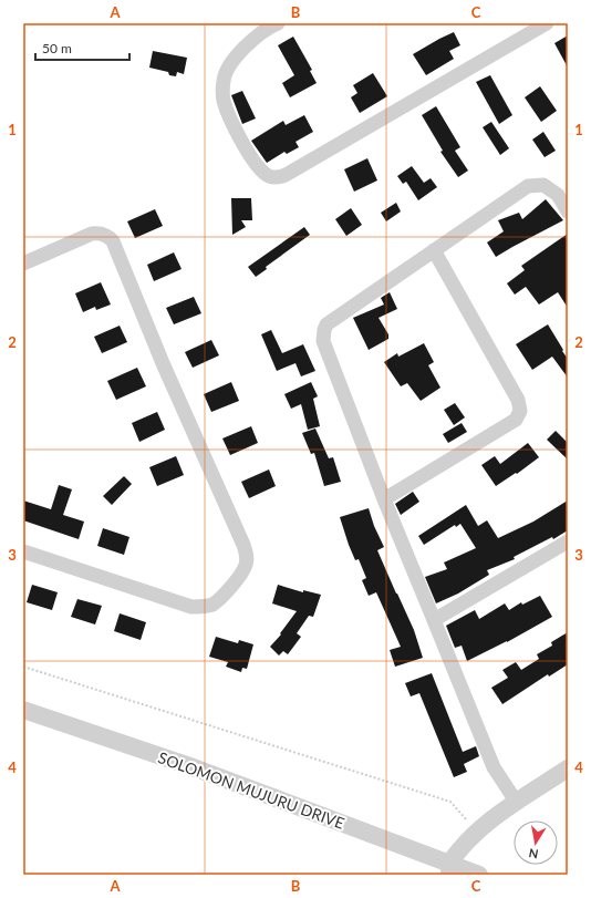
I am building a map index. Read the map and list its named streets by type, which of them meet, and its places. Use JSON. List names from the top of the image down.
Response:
{
  "streets": {
    "street": ["SOLOMON MUJURU DRIVE"]
  },
  "scale_bar": "50 m",
  "north": "bottom",
  "grid": {
    "columns": ["A", "B", "C"],
    "rows": [
      "1",
      "2",
      "3",
      "4"
    ]
  }
}
